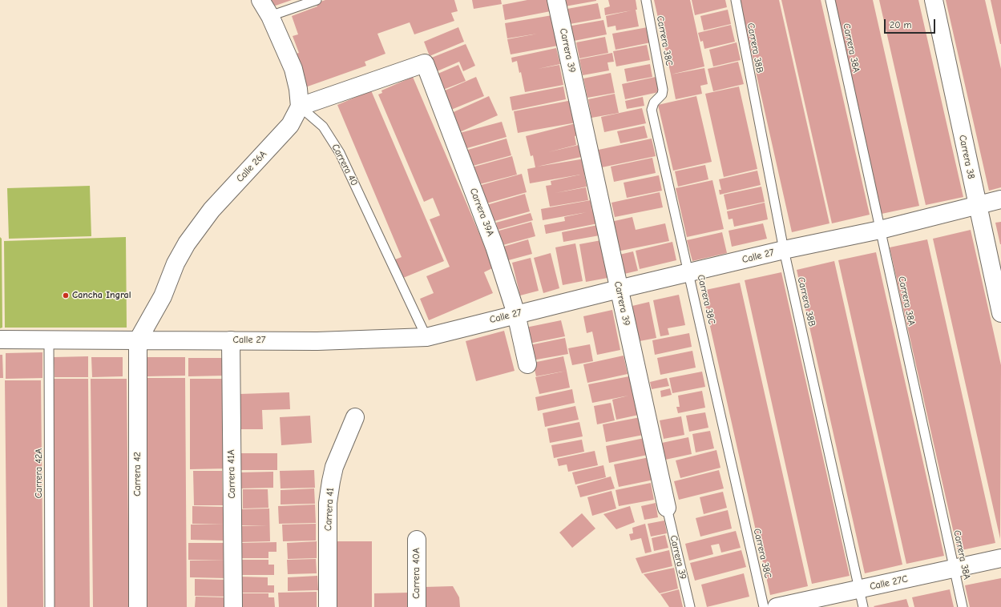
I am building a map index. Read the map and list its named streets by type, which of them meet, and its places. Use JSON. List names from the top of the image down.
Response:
{
  "streets": {
    "street": [
      "Carrera 39",
      "Carrera 38",
      "Calle 26A",
      "Carrera 39A",
      "Calle 27",
      "Carrera 42",
      "Carrera 41A",
      "Carrera 41",
      "Carrera 40A",
      "Calle 27C"
    ],
    "lane": [
      "Carrera 38C",
      "Carrera 38B",
      "Carrera 38A",
      "Carrera 40",
      "Carrera 42A"
    ]
  },
  "crossings": [
    ["Carrera 38C", "Calle 27"],
    ["Carrera 38B", "Calle 27"],
    ["Carrera 38B", "Calle 27C"],
    ["Carrera 38A", "Calle 27"],
    ["Carrera 38A", "Calle 27C"],
    ["Carrera 39", "Calle 27"],
    ["Carrera 38", "Calle 27"],
    ["Carrera 40", "Calle 26A"],
    ["Carrera 40", "Carrera 39A"],
    ["Carrera 40", "Calle 27"],
    ["Calle 26A", "Carrera 39A"],
    ["Calle 26A", "Calle 27"],
    ["Calle 26A", "Carrera 42"],
    ["Carrera 39A", "Calle 27"],
    ["Calle 27", "Carrera 42A"],
    ["Calle 27", "Carrera 42"],
    ["Calle 27", "Carrera 41A"]
  ],
  "places": ["Cancha Ingral"],
  "scale_bar": "20 m"
}
